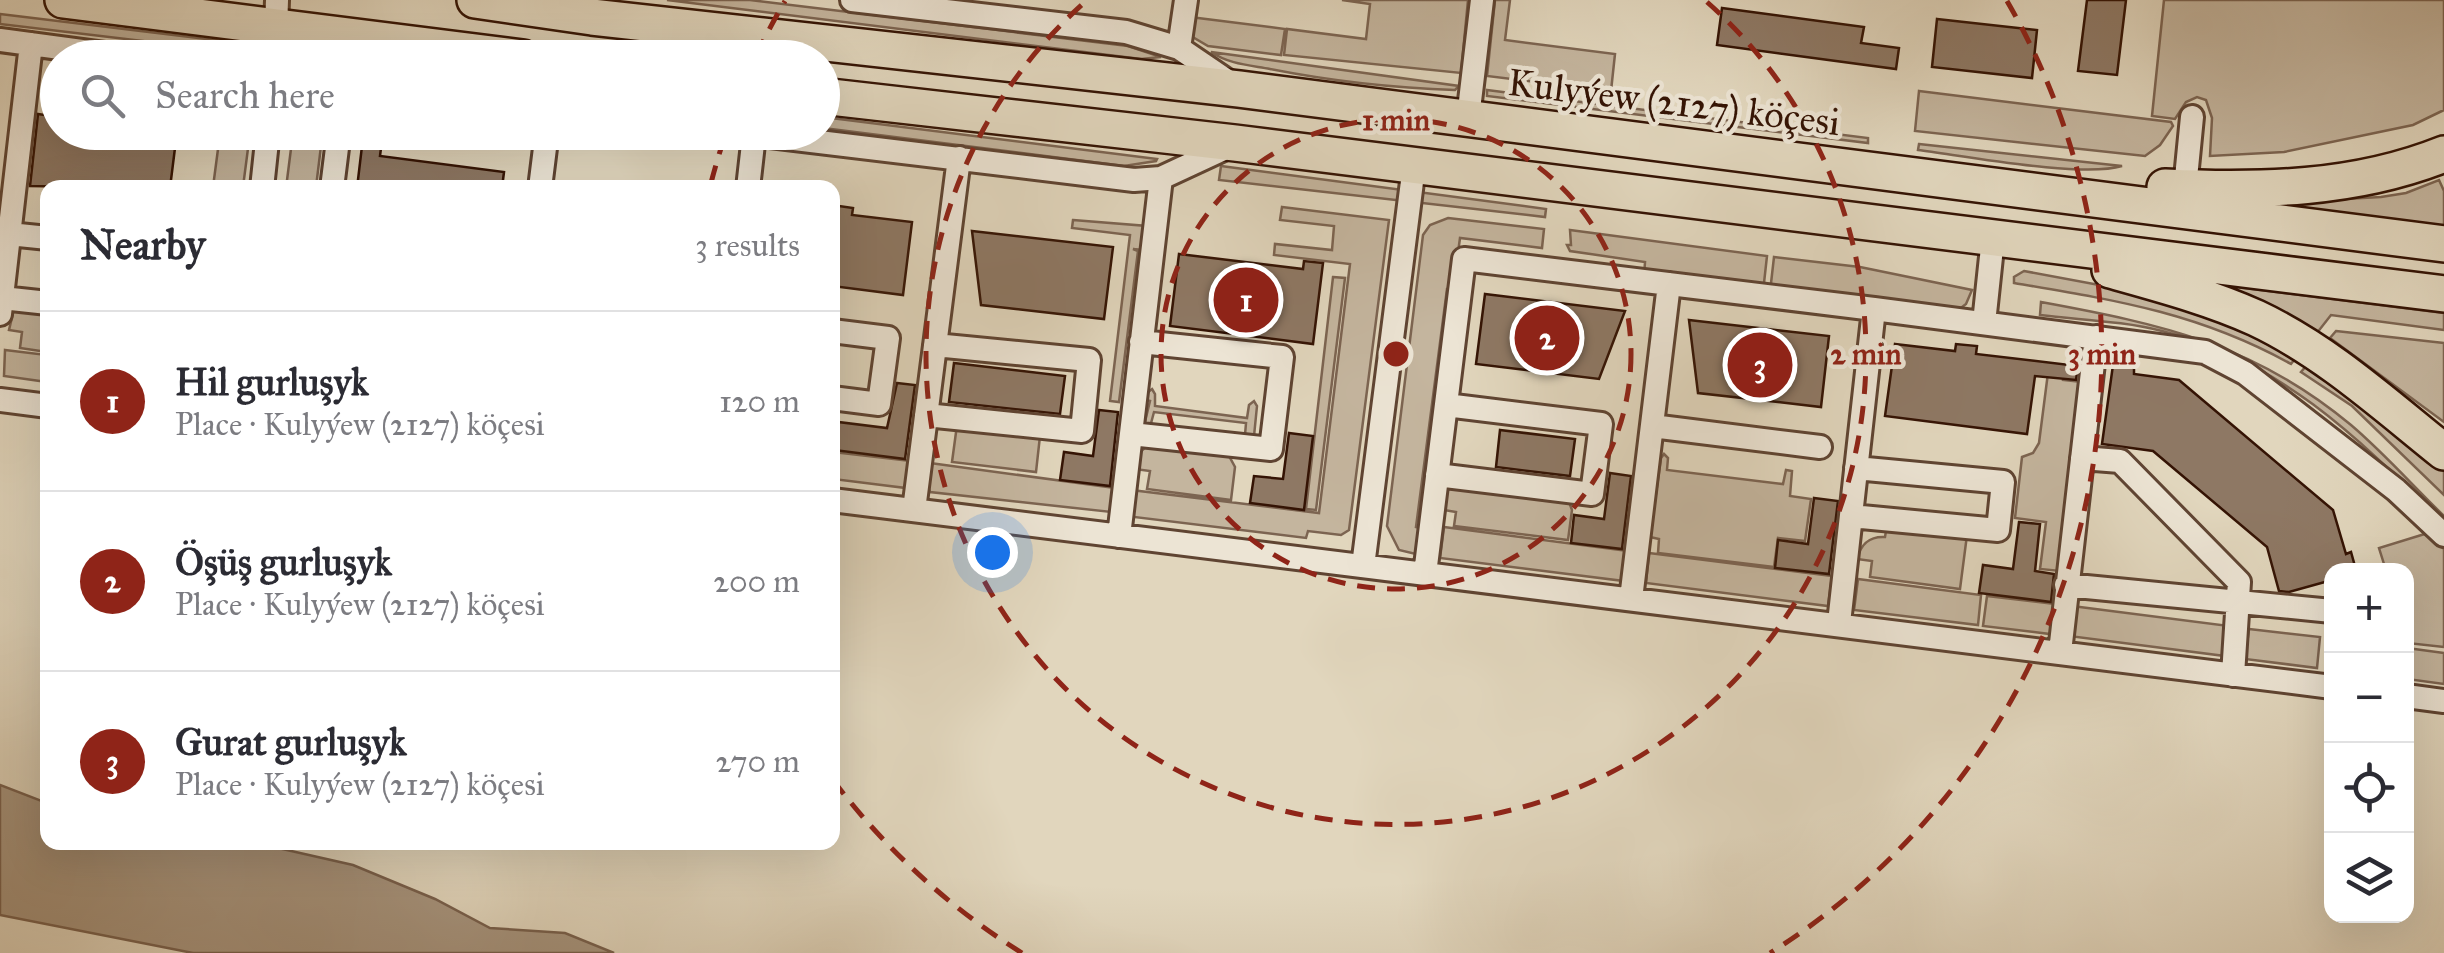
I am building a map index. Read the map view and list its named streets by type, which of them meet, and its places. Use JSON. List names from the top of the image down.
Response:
{
  "streets": {
    "highway": ["Kulyýew (2127) köçesi"]
  },
  "page": {
    "search": "Search here",
    "heading": ["Nearby", "3 results"],
    "pins": ["1", "2", "3"],
    "list": [
      {
        "mark": "1",
        "name": "Hil gurluşyk",
        "note": "Place · Kulyýew (2127) köçesi",
        "value": "120 m"
      },
      {
        "mark": "2",
        "name": "Öşüş gurluşyk",
        "note": "Place · Kulyýew (2127) köçesi",
        "value": "200 m"
      },
      {
        "mark": "3",
        "name": "Gurat gurluşyk",
        "note": "Place · Kulyýew (2127) köçesi",
        "value": "270 m"
      }
    ],
    "map_buttons": ["+", "−"]
  },
  "rings": ["1 min", "2 min", "3 min"]
}
